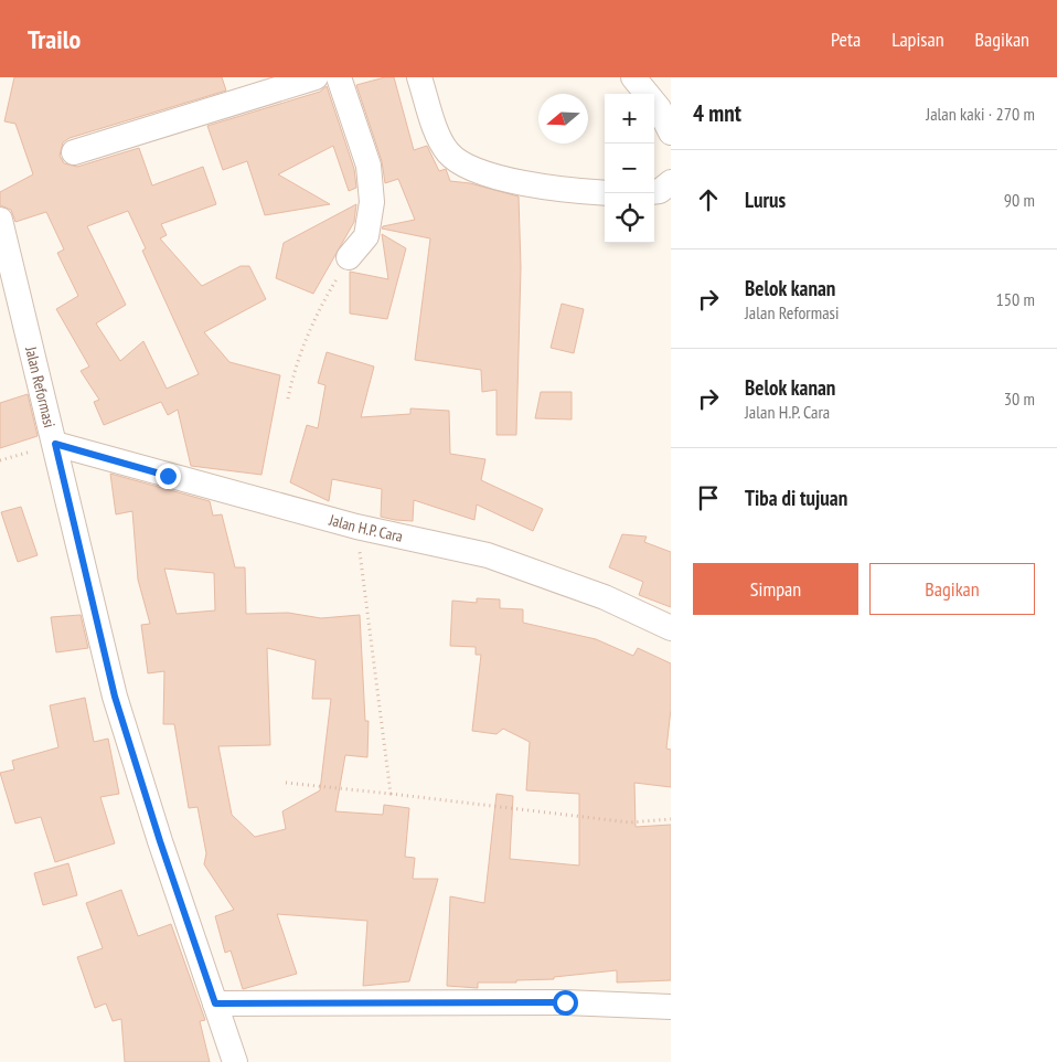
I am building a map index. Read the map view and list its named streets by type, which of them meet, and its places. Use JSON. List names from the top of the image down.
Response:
{
  "streets": {
    "street": ["Jalan Reformasi", "Jalan H.P. Cara"]
  },
  "crossings": [
    ["Jalan Reformasi", "Jalan H.P. Cara"]
  ],
  "north": "left",
  "page": {
    "header": "Trailo",
    "nav": ["Peta", "Lapisan", "Bagikan"],
    "heading": ["4 mnt", "Jalan kaki · 270 m"],
    "map_buttons": ["+", "−"],
    "list": [
      ["Lurus", "90 m"],
      ["Belok kanan", "Jalan Reformasi", "150 m"],
      ["Belok kanan", "Jalan H.P. Cara", "30 m"],
      "Tiba di tujuan"
    ],
    "buttons": ["Simpan", "Bagikan"]
  }
}
